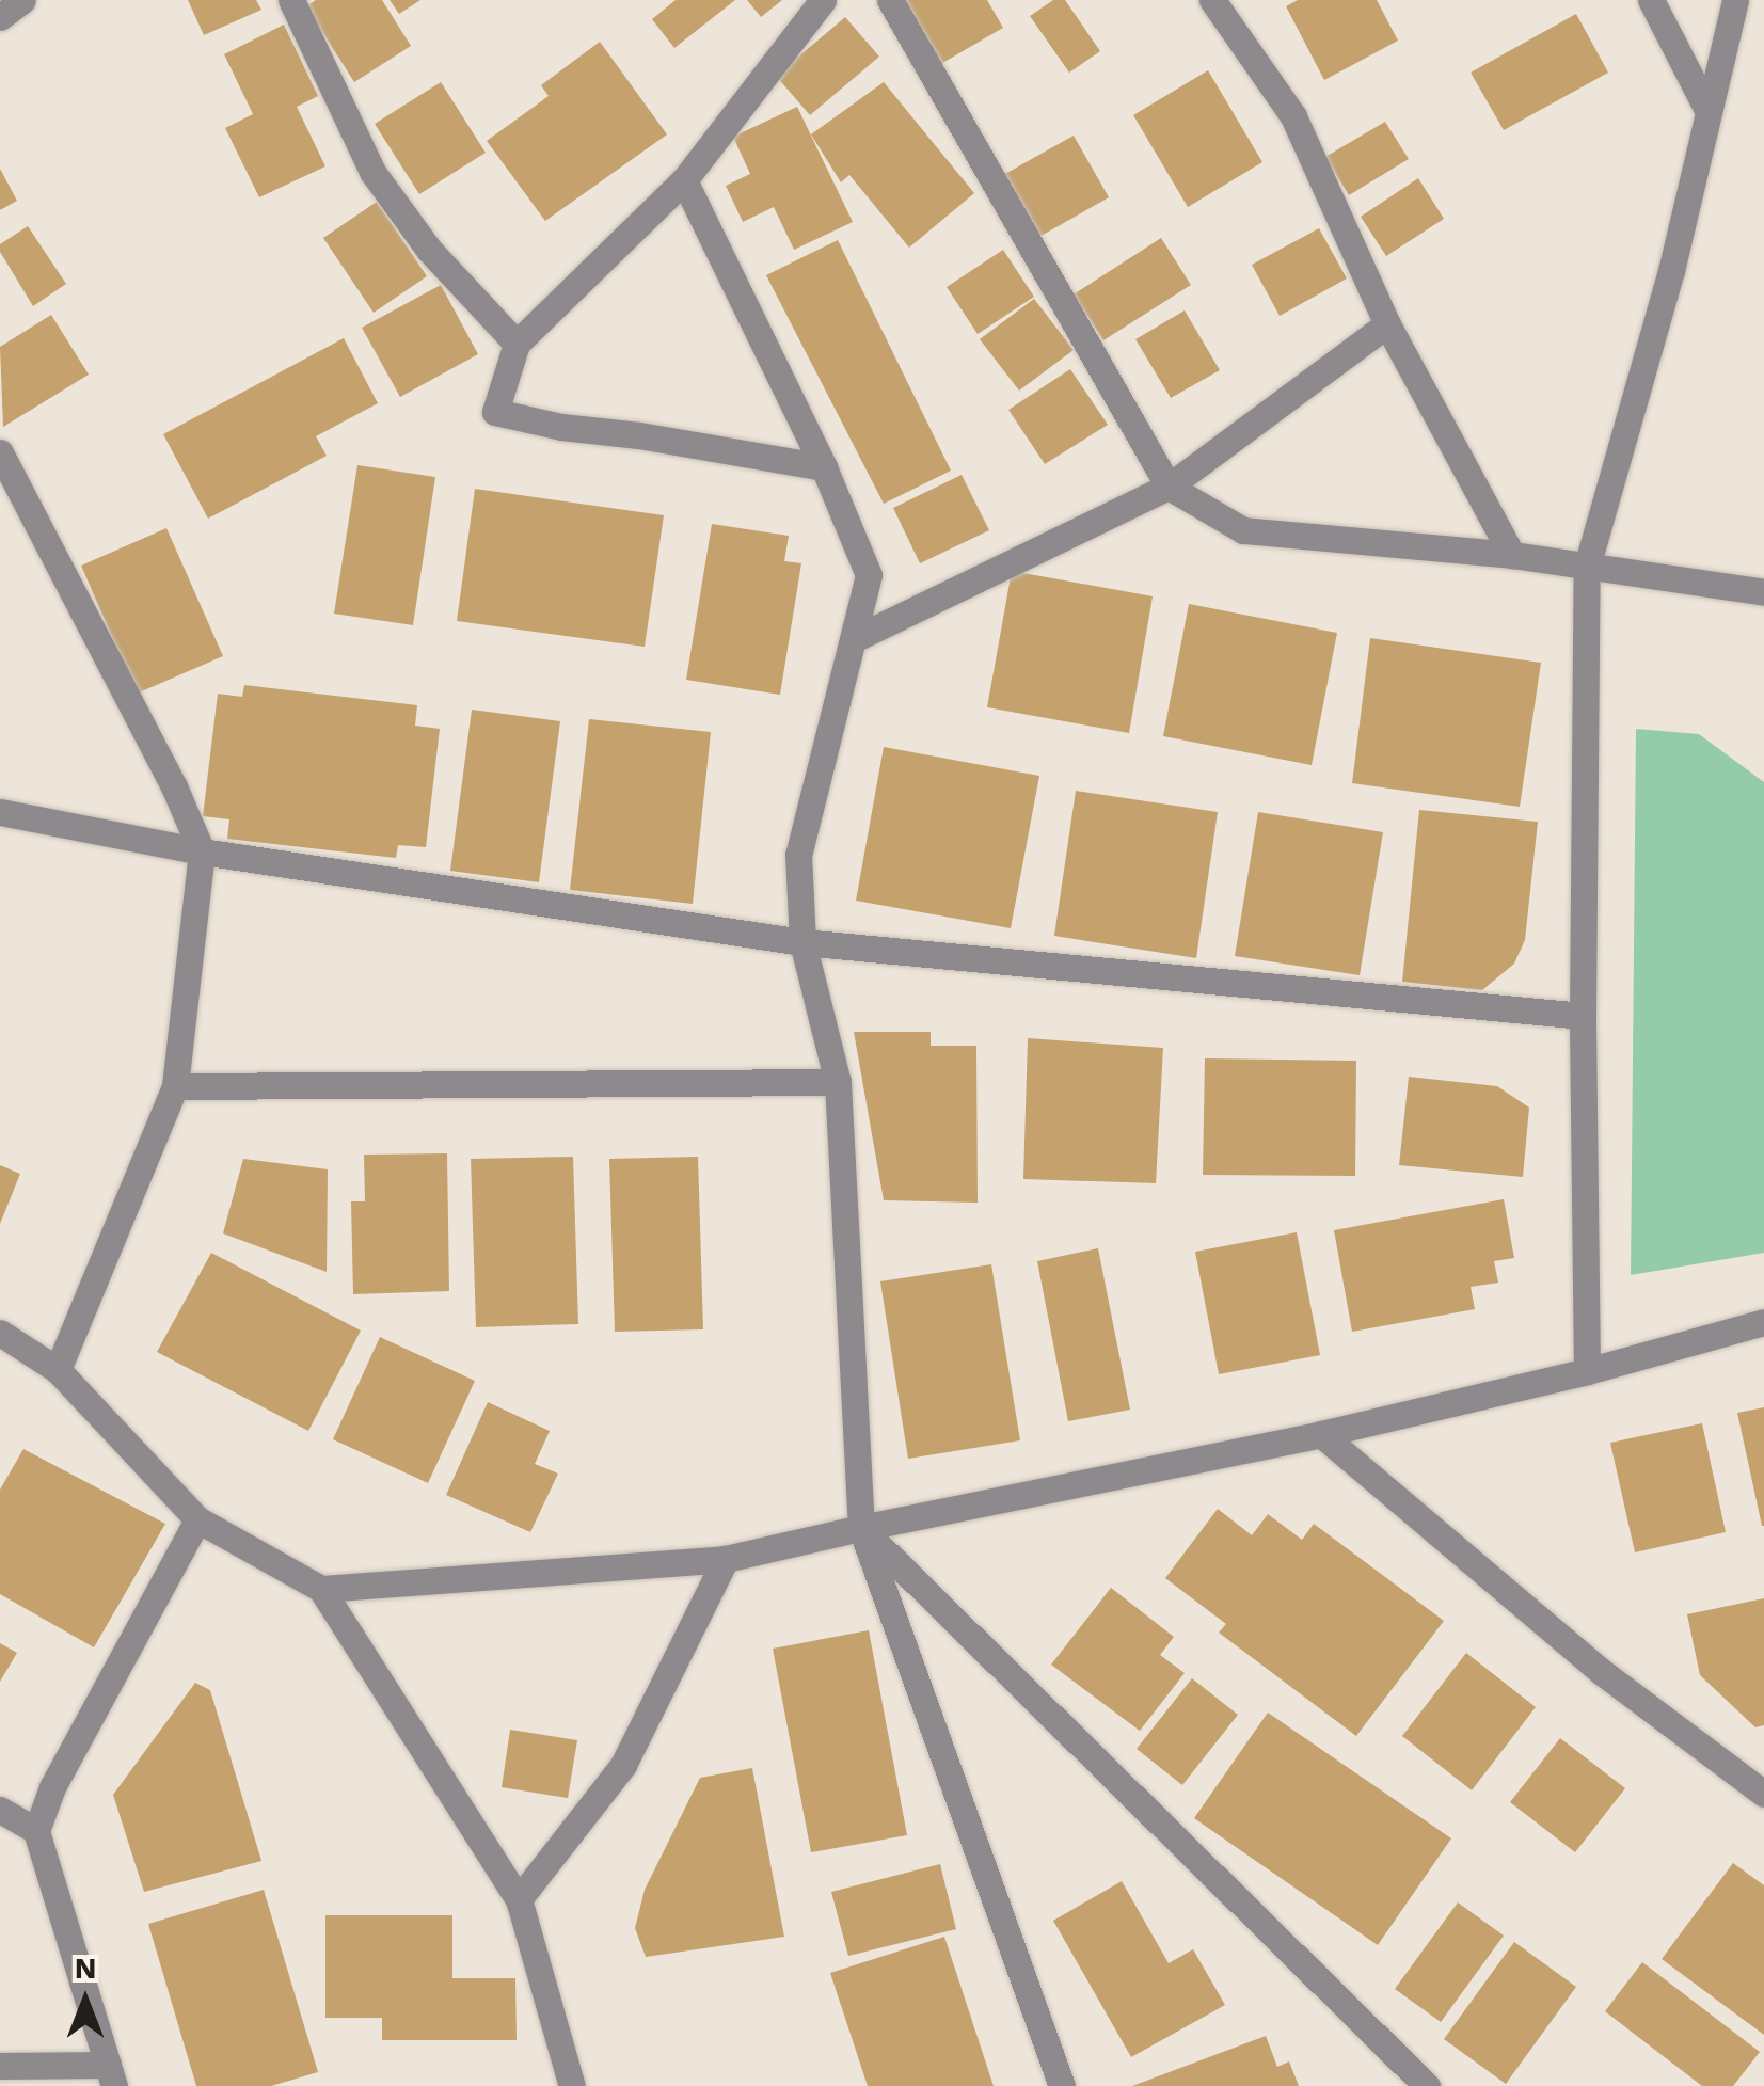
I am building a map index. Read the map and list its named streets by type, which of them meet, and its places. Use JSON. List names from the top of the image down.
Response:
{
  "north": "top"
}
